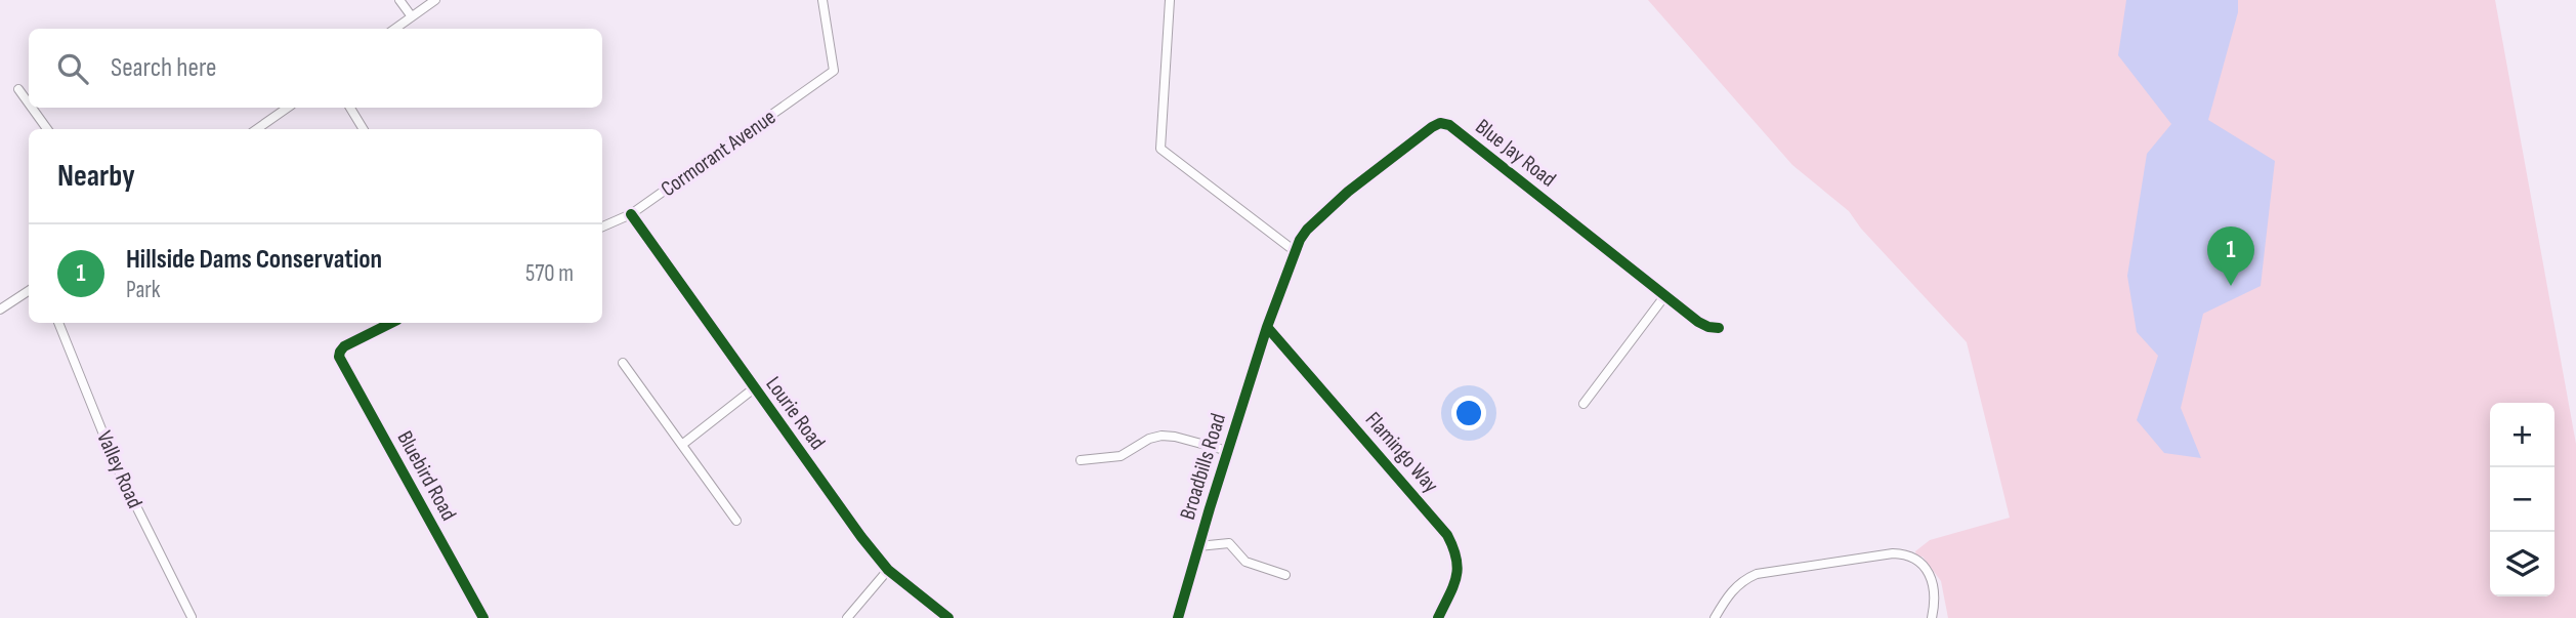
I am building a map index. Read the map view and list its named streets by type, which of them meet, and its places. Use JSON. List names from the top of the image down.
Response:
{
  "streets": {
    "street": [
      "Cormorant Avenue",
      "Blue Jay Road",
      "Lourie Road",
      "Flamingo Way",
      "Broadbills Road",
      "Valley Road",
      "Bluebird Road"
    ]
  },
  "crossings": [
    ["Cormorant Avenue", "Lourie Road"],
    ["Blue Jay Road", "Flamingo Way"],
    ["Blue Jay Road", "Broadbills Road"],
    ["Flamingo Way", "Broadbills Road"]
  ],
  "page": {
    "search": "Search here",
    "heading": "Nearby",
    "list": [
      {
        "mark": "1",
        "name": "Hillside Dams Conservation",
        "note": "Park",
        "value": "570 m"
      }
    ],
    "pins": "1",
    "map_buttons": ["+", "−"]
  }
}
